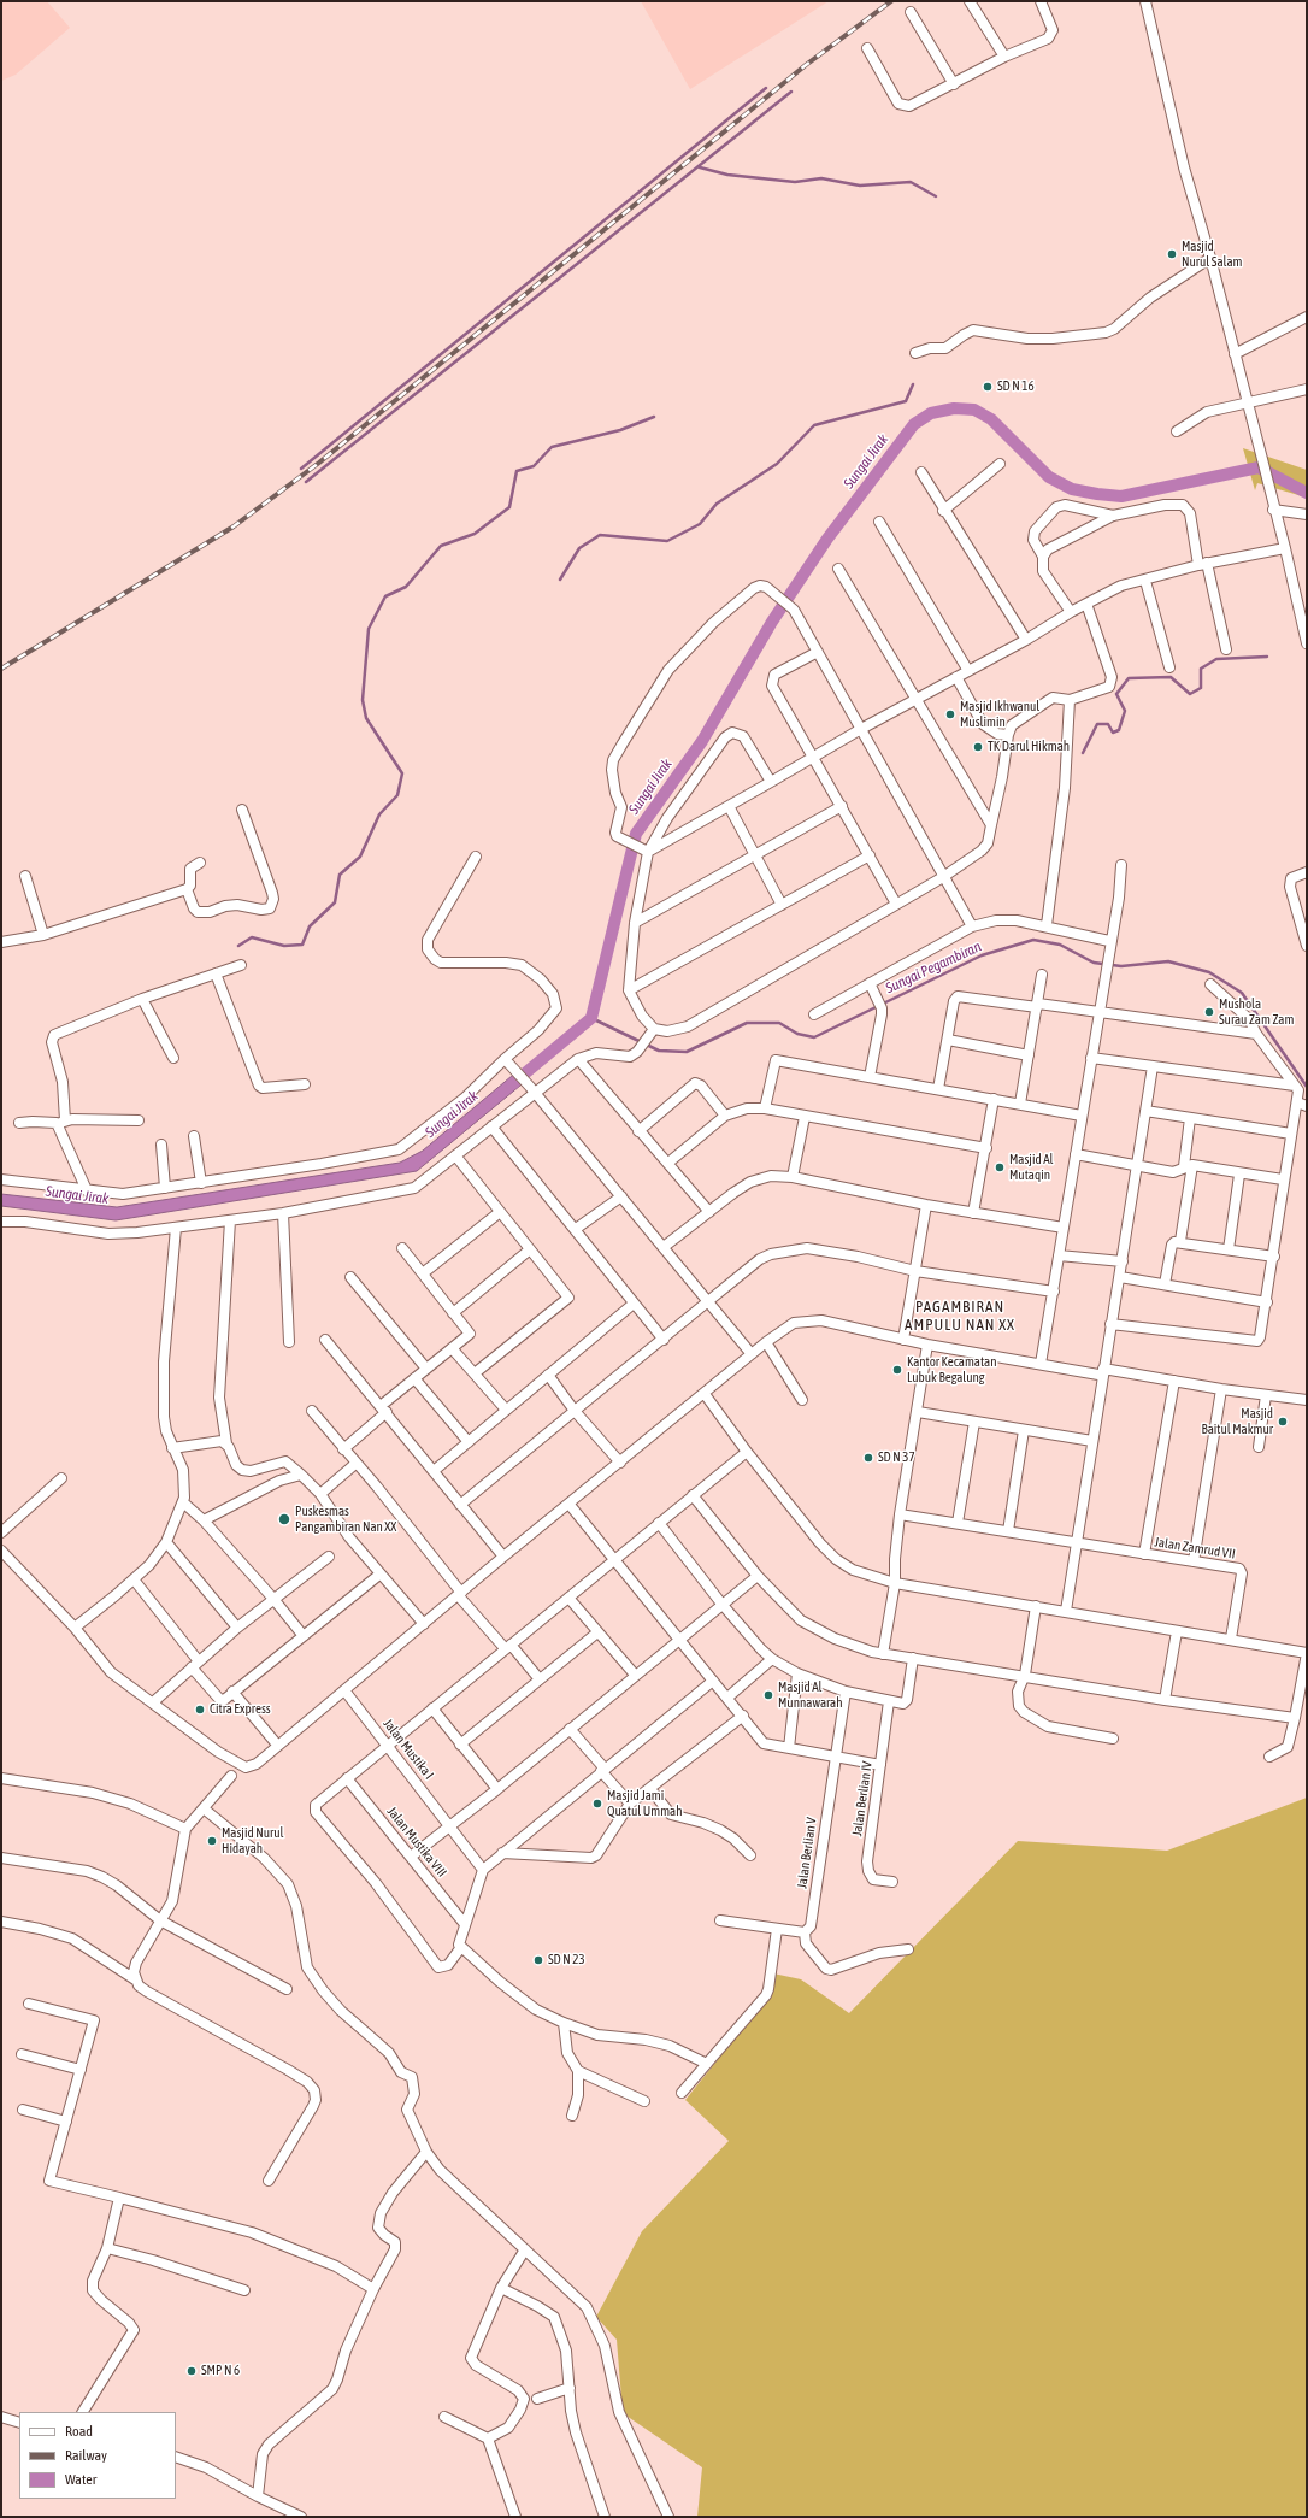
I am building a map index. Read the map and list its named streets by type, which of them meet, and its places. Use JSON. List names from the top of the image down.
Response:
{
  "streets": {
    "street": [
      "Jalan Zamrud VII",
      "Jalan Mustika I",
      "Jalan Berlian IV",
      "Jalan Mustika VIII",
      "Jalan Berlian V"
    ]
  },
  "districts": ["PAGAMBIRAN AMPULU NAN XX"],
  "water": ["Sungai Jirak", "Sungai Pegambiran"],
  "places": [
    "Masjid Nurul Salam",
    "SD N 16",
    "Masjid Ikhwanul Muslimin",
    "TK Darul Hikmah",
    "Mushola Surau Zam Zam",
    "Masjid Al Mutaqin",
    "Kantor Kecamatan Lubuk Begalung",
    "Masjid Baitul Makmur",
    "SD N 37",
    "Puskesmas Pangambiran Nan XX",
    "Masjid Al Munnawarah",
    "Citra Express",
    "Masjid Jami Quatul Ummah",
    "Masjid Nurul Hidayah",
    "SD N 23",
    "SMP N 6"
  ],
  "legend": ["Road", "Railway", "Water"]
}
